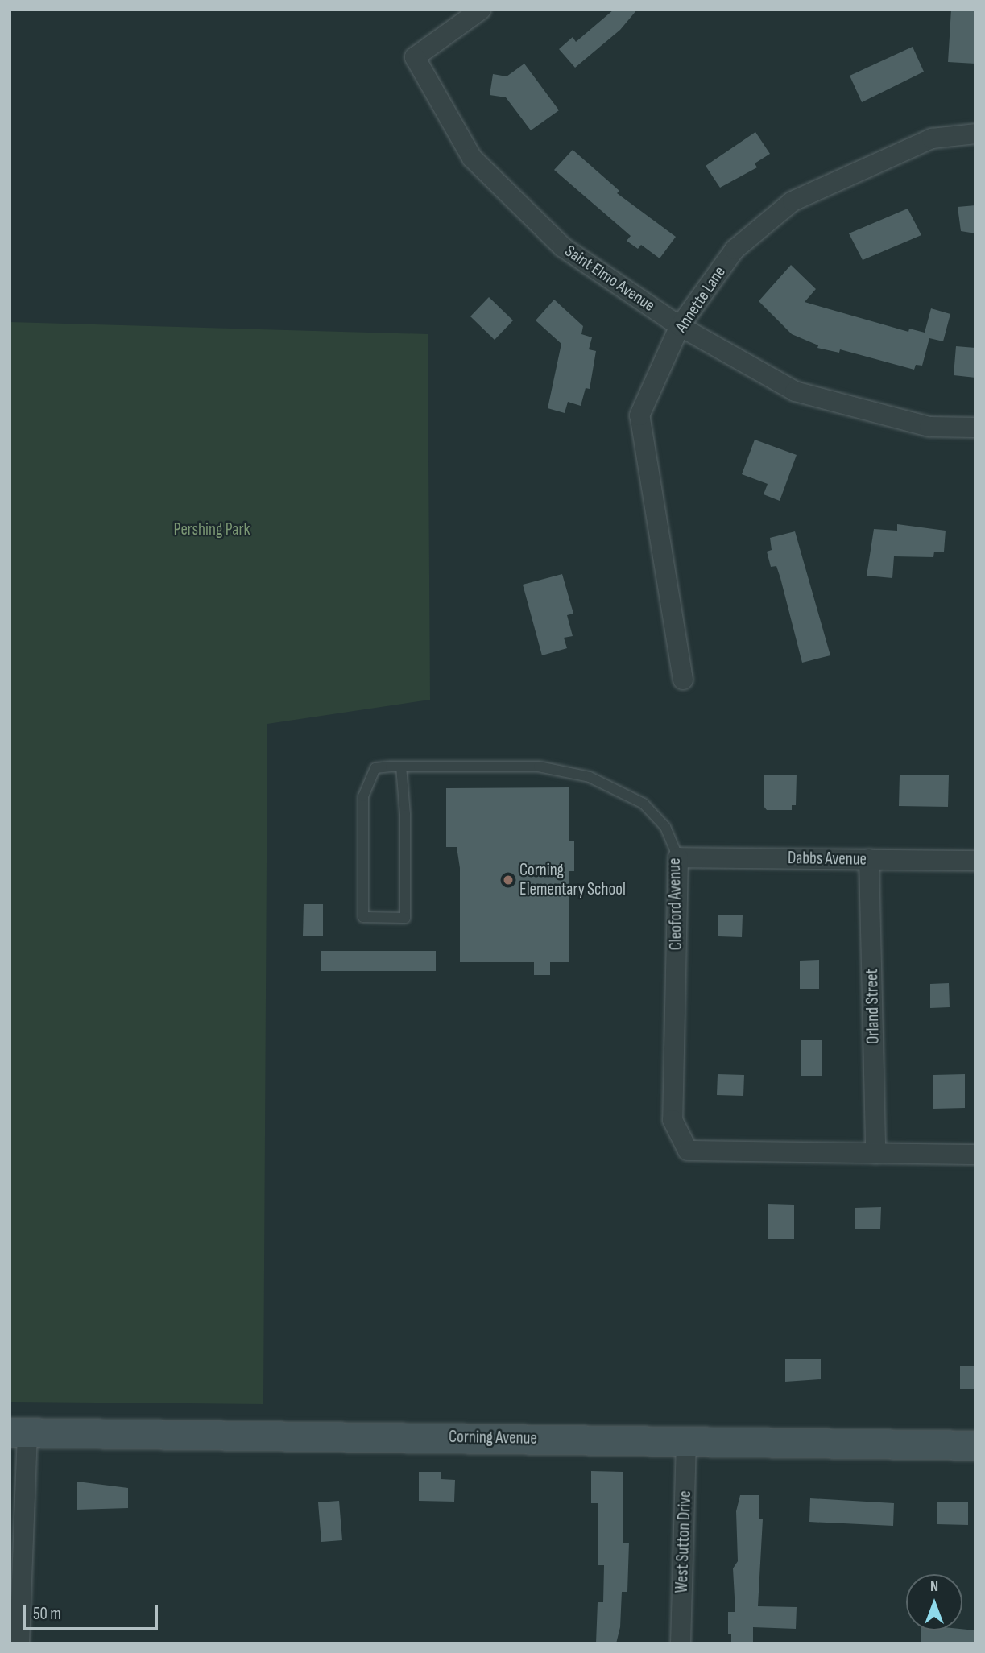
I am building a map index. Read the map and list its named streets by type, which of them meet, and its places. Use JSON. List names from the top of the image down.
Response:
{
  "streets": {
    "street": [
      "Saint Elmo Avenue",
      "Annette Lane",
      "Dabbs Avenue",
      "Cleoford Avenue",
      "Orland Street",
      "Corning Avenue",
      "West Sutton Drive"
    ]
  },
  "crossings": [
    ["Saint Elmo Avenue", "Annette Lane"],
    ["Dabbs Avenue", "Cleoford Avenue"],
    ["Dabbs Avenue", "Orland Street"],
    ["Cleoford Avenue", "Orland Street"],
    ["Corning Avenue", "West Sutton Drive"]
  ],
  "parks": ["Pershing Park"],
  "places": ["Corning Elementary School"],
  "scale_bar": "50 m",
  "north": "top"
}
